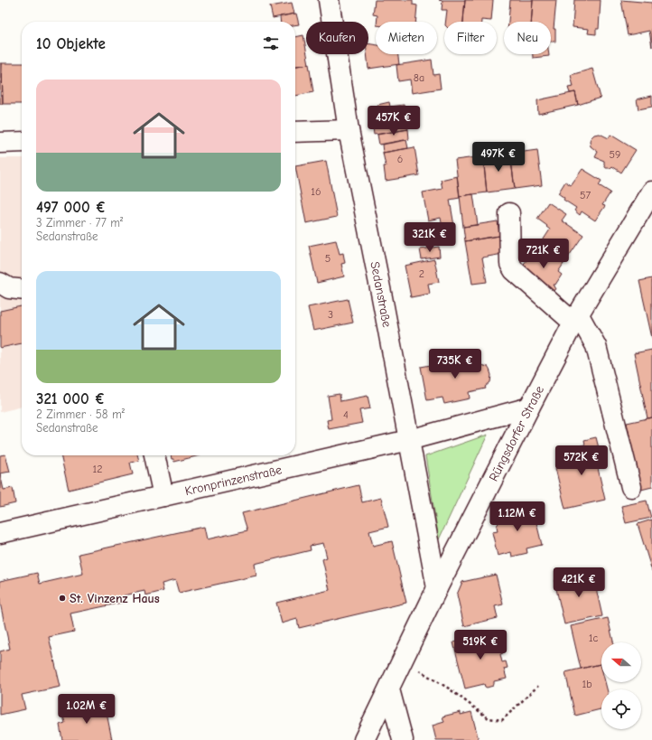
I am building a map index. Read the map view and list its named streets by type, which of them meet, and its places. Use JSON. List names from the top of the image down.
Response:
{
  "streets": {
    "street": ["Sedanstraße", "Rüngsdorfer Straße", "Kronprinzenstraße"]
  },
  "crossings": [
    ["Sedanstraße", "Rüngsdorfer Straße"],
    ["Sedanstraße", "Kronprinzenstraße"],
    ["Rüngsdorfer Straße", "Kronprinzenstraße"]
  ],
  "places": ["St. Vinzenz Haus"],
  "house_numbers": [
    "8a",
    "59",
    "6",
    "16",
    "57",
    "5",
    "2",
    "3",
    "4",
    "12",
    "1c",
    "1b"
  ],
  "north": "left",
  "page": {
    "chip": [
      "Kaufen",
      "Mieten",
      "Filter",
      "Neu"
    ],
    "heading": "10 Objekte",
    "list": [
      {
        "name": "497 000 €",
        "note": "3 Zimmer · 77 m² · Sedanstraße"
      },
      {
        "name": "321 000 €",
        "note": "2 Zimmer · 58 m² · Sedanstraße"
      }
    ],
    "price": [
      "457K €",
      "497K €",
      "321K €",
      "721K €",
      "735K €",
      "572K €",
      "1.12M €",
      "421K €",
      "519K €",
      "1.02M €"
    ]
  }
}
